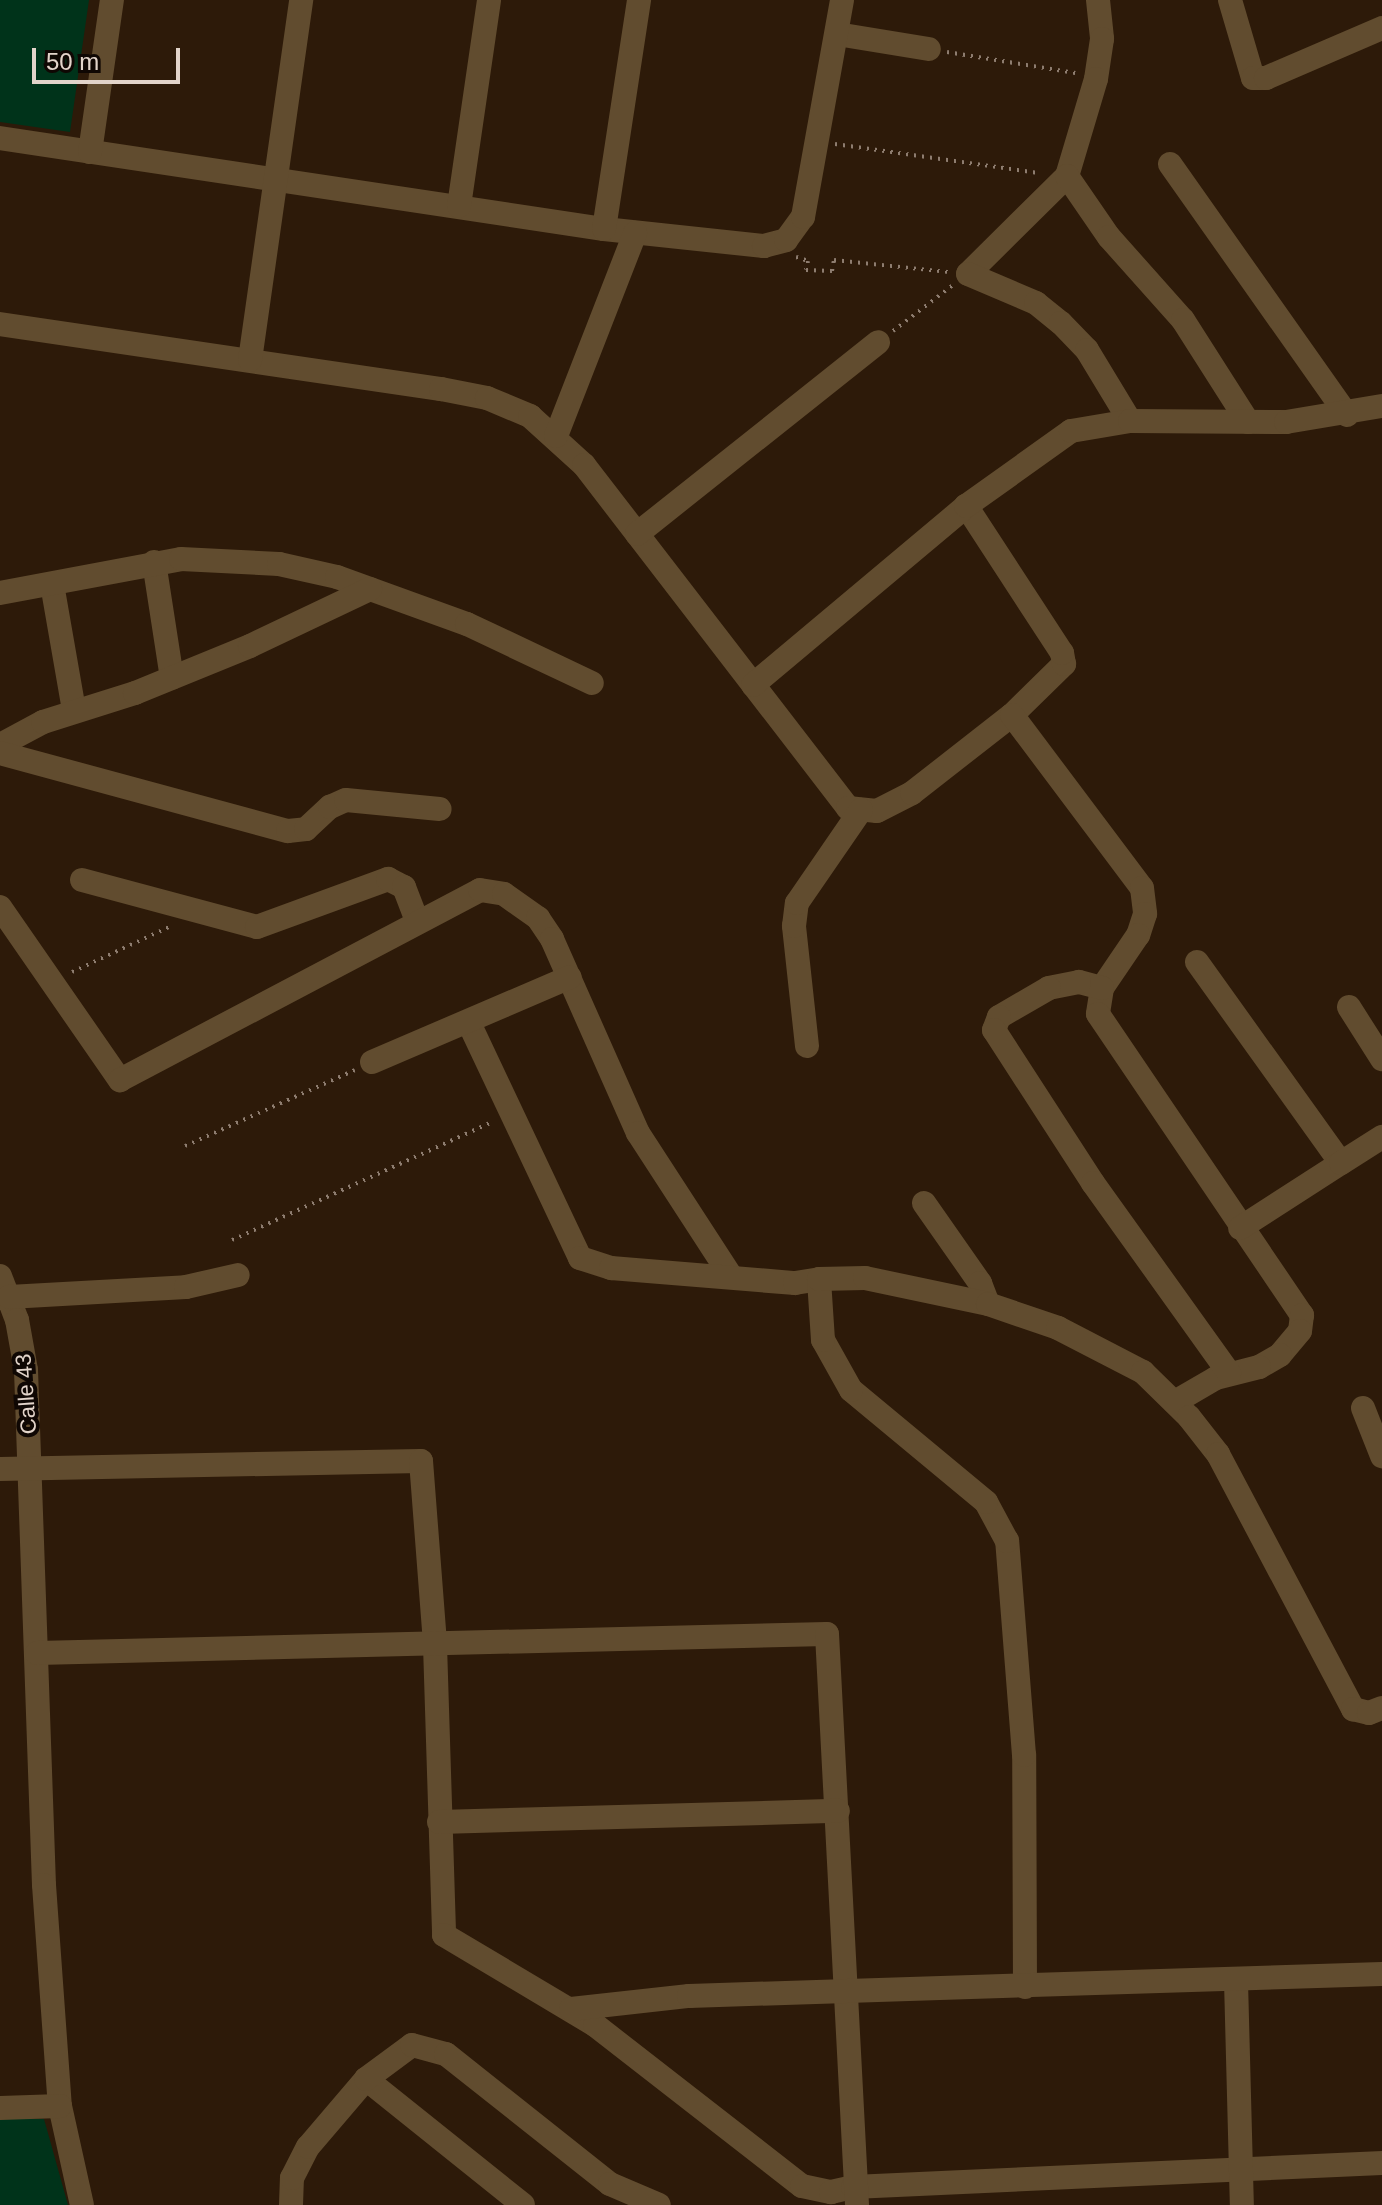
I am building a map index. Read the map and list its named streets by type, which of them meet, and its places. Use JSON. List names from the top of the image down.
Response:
{
  "streets": {
    "street": ["Calle 43"]
  },
  "scale_bar": "50 m"
}
